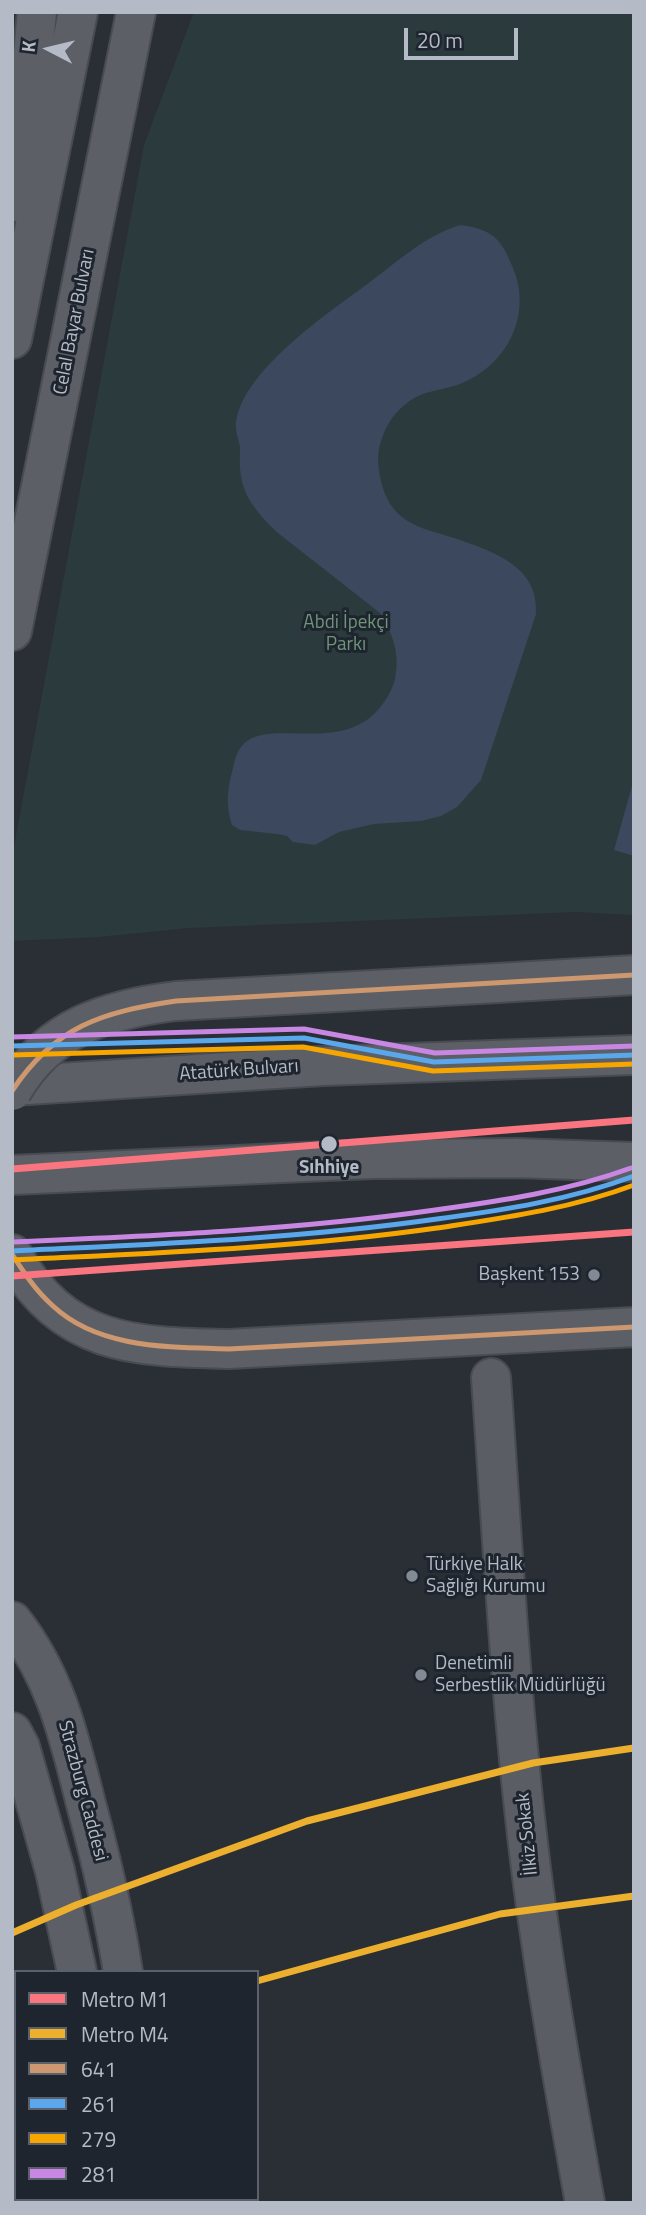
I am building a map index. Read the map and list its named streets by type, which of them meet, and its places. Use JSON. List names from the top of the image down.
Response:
{
  "streets": {
    "main road": ["Celal Bayar Bulvarı", "Atatürk Bulvarı", "Strazburg Caddesi"],
    "street": ["İlkiz Sokak"]
  },
  "parks": ["Abdi İpekçi Parkı"],
  "places": [
    "Sıhhiye",
    "Başkent 153",
    "Türkiye Halk Sağlığı Kurumu",
    "Denetimli Serbestlik Müdürlüğü"
  ],
  "lines": [
    "transit line 641",
    "transit line 281",
    "transit line 261",
    "transit line 279",
    "metro line M1",
    "metro line M4"
  ],
  "legend": [
    "Metro M1",
    "Metro M4",
    "641",
    "261",
    "279",
    "281"
  ],
  "scale_bar": "20 m",
  "north": "left"
}
